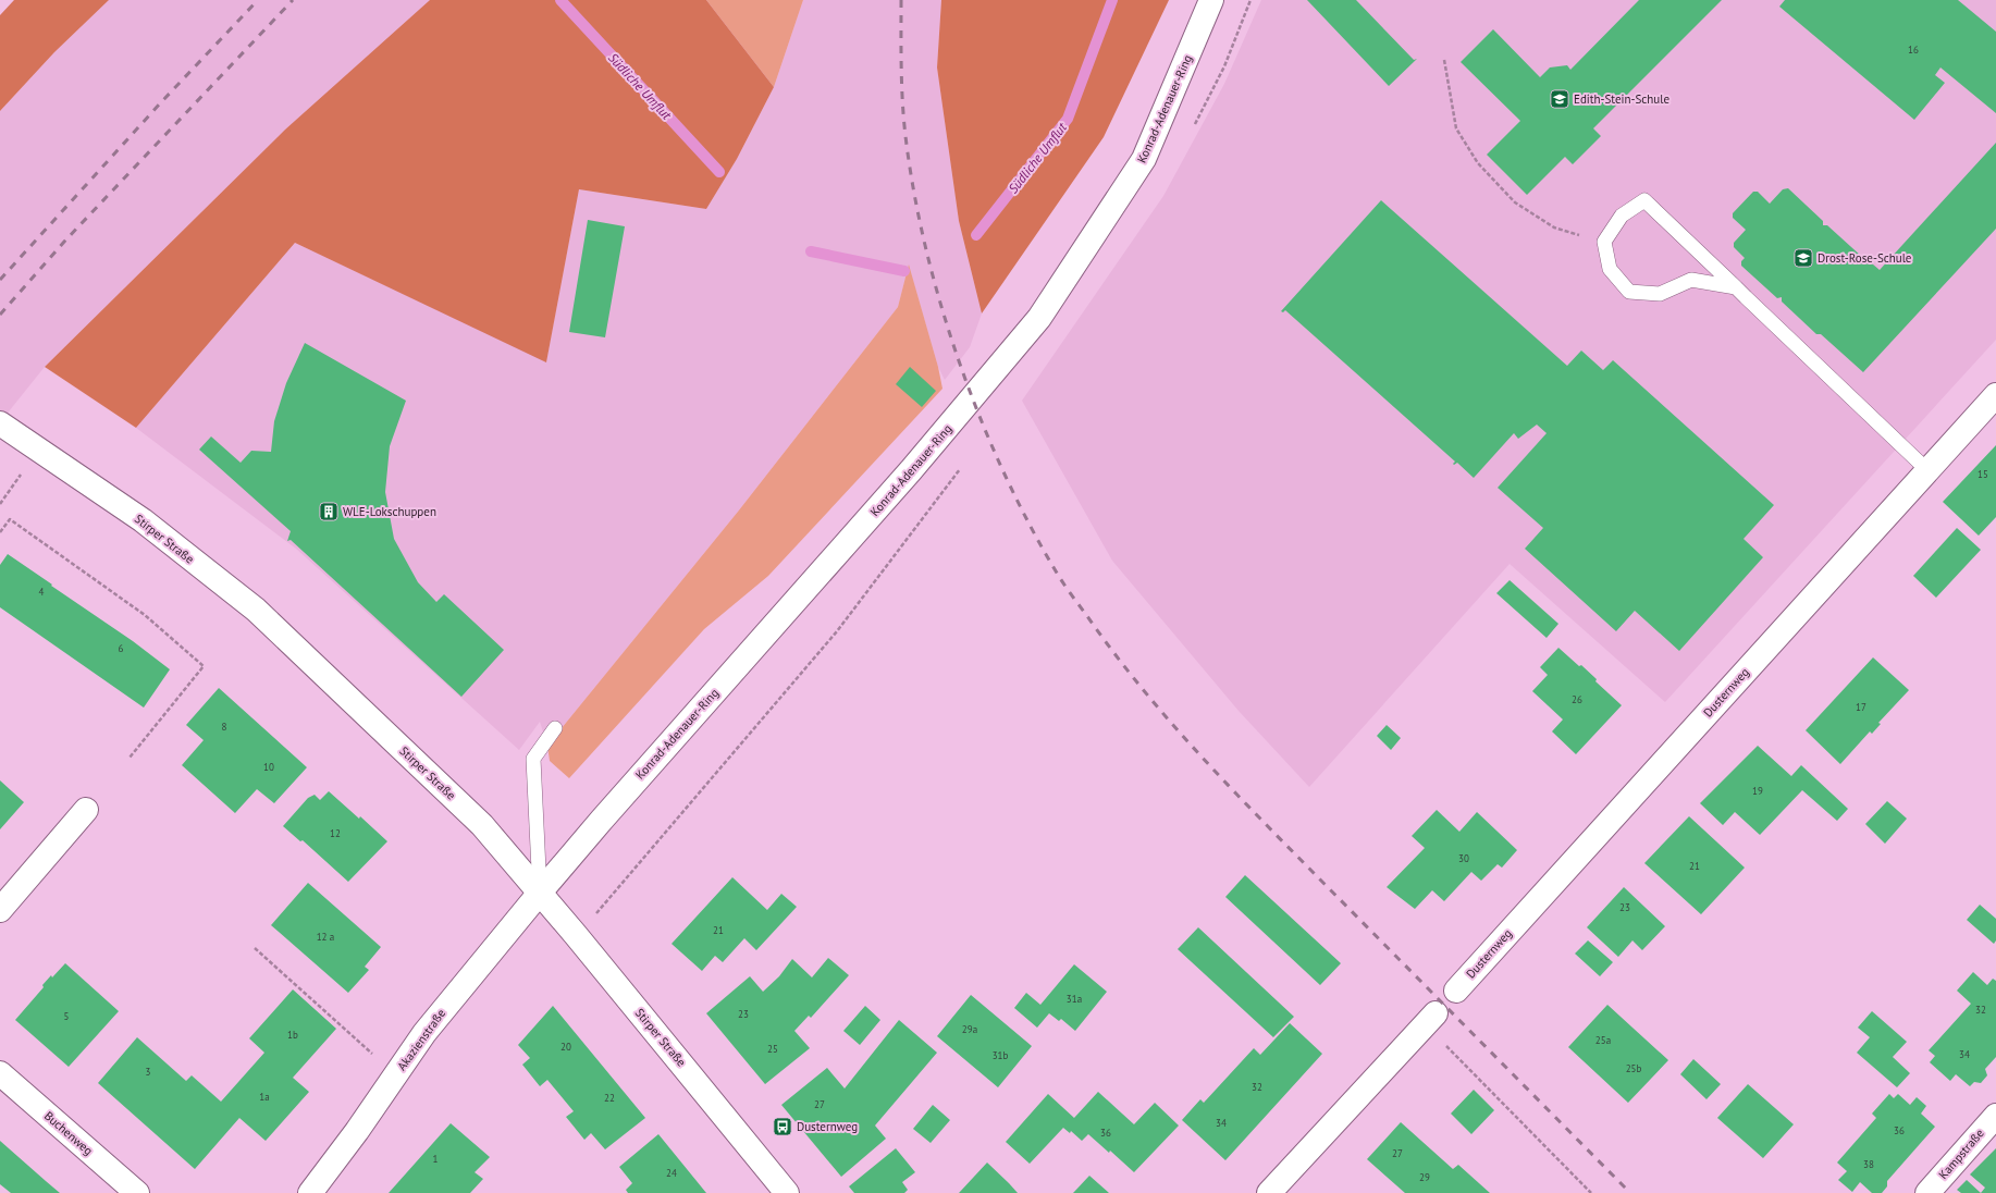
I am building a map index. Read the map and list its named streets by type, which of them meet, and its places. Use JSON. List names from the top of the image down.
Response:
{
  "streets": {
    "street": [
      "Konrad-Adenauer-Ring",
      "Stirper Straße",
      "Dusternweg",
      "Akazienstraße",
      "Buchenweg",
      "Kampstraße"
    ]
  },
  "crossings": [
    ["Konrad-Adenauer-Ring", "Stirper Straße"],
    ["Konrad-Adenauer-Ring", "Akazienstraße"],
    ["Stirper Straße", "Akazienstraße"]
  ],
  "water": ["Südliche Umflut"],
  "places": {
    "school or university": ["Edith-Stein-Schule", "Drost-Rose-Schule"],
    "building": ["WLE-Lokschuppen"],
    "bus stop": ["Dusternweg"]
  },
  "house_numbers": [
    "16",
    "15",
    "4",
    "6",
    "26",
    "17",
    "8",
    "10",
    "19",
    "12",
    "30",
    "21",
    "23",
    "21",
    "12 a",
    "31a",
    "32",
    "23",
    "5",
    "29a",
    "1b",
    "25a",
    "20",
    "25",
    "34",
    "31b",
    "25b",
    "3",
    "32",
    "1a",
    "22",
    "27",
    "34",
    "36",
    "36",
    "27",
    "1",
    "38",
    "24",
    "29"
  ]
}
